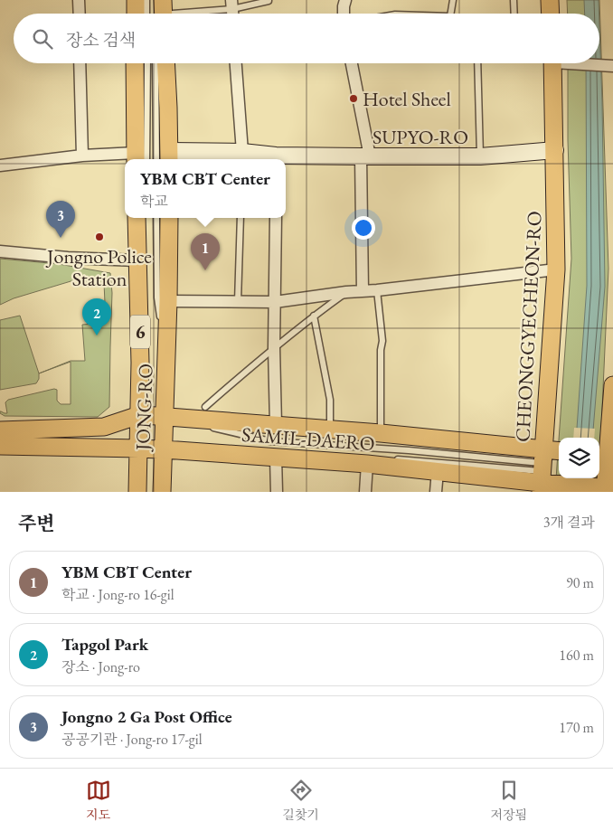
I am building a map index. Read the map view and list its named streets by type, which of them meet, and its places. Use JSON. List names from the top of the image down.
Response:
{
  "streets": {
    "main road": [
      "CHEONGGYECHEON-RO",
      "6",
      "JONG-RO",
      "SAMIL-DAERO"
    ],
    "street": ["SUPYO-RO"]
  },
  "crossings": [
    ["SUPYO-RO", "CHEONGGYECHEON-RO"],
    ["CHEONGGYECHEON-RO", "SAMIL-DAERO"],
    ["JONG-RO", "SAMIL-DAERO"]
  ],
  "places": ["Hotel Sheel", "Jongno Police Station"],
  "page": {
    "search": "장소 검색",
    "popup": ["YBM CBT Center", "학교"],
    "pins": ["3", "1", "2"],
    "heading": ["주변", "3개 결과"],
    "list": [
      {
        "mark": "1",
        "name": "YBM CBT Center",
        "note": "학교 · Jong-ro 16-gil",
        "value": "90 m"
      },
      {
        "mark": "2",
        "name": "Tapgol Park",
        "note": "장소 · Jong-ro",
        "value": "160 m"
      },
      {
        "mark": "3",
        "name": "Jongno 2 Ga Post Office",
        "note": "공공기관 · Jong-ro 17-gil",
        "value": "170 m"
      }
    ],
    "nav": ["지도", "길찾기", "저장됨"]
  }
}
